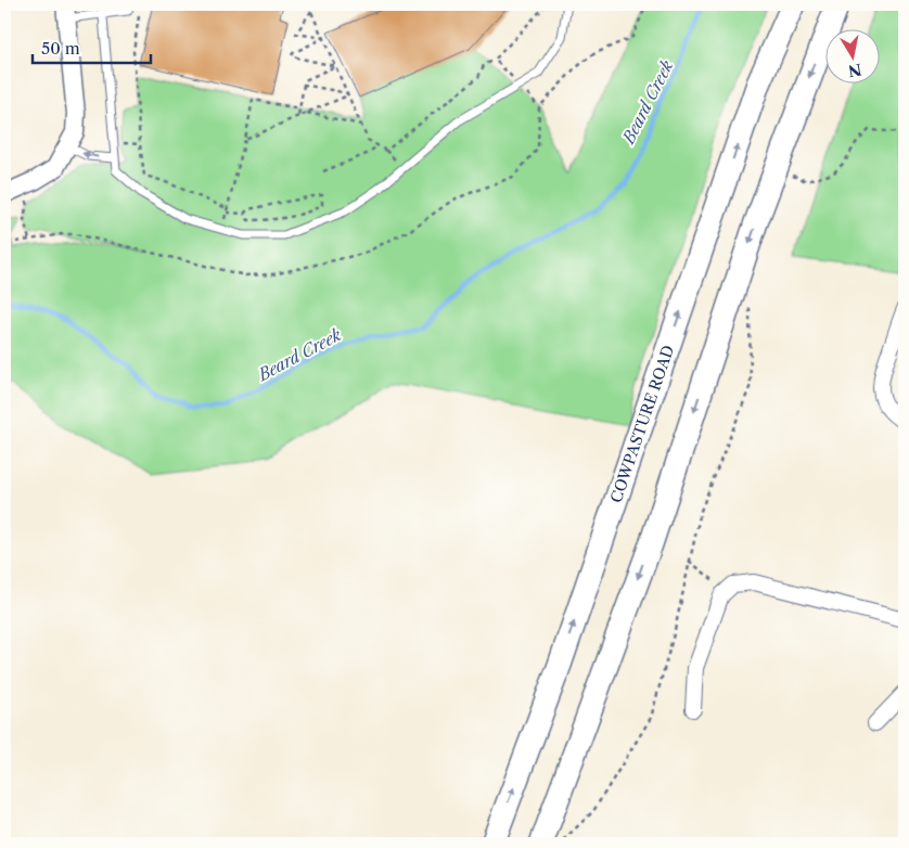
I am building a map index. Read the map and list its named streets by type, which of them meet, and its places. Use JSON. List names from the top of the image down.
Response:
{
  "streets": {
    "main road": ["COWPASTURE ROAD"]
  },
  "water": ["Beard Creek"],
  "scale_bar": "50 m",
  "north": "bottom"
}
